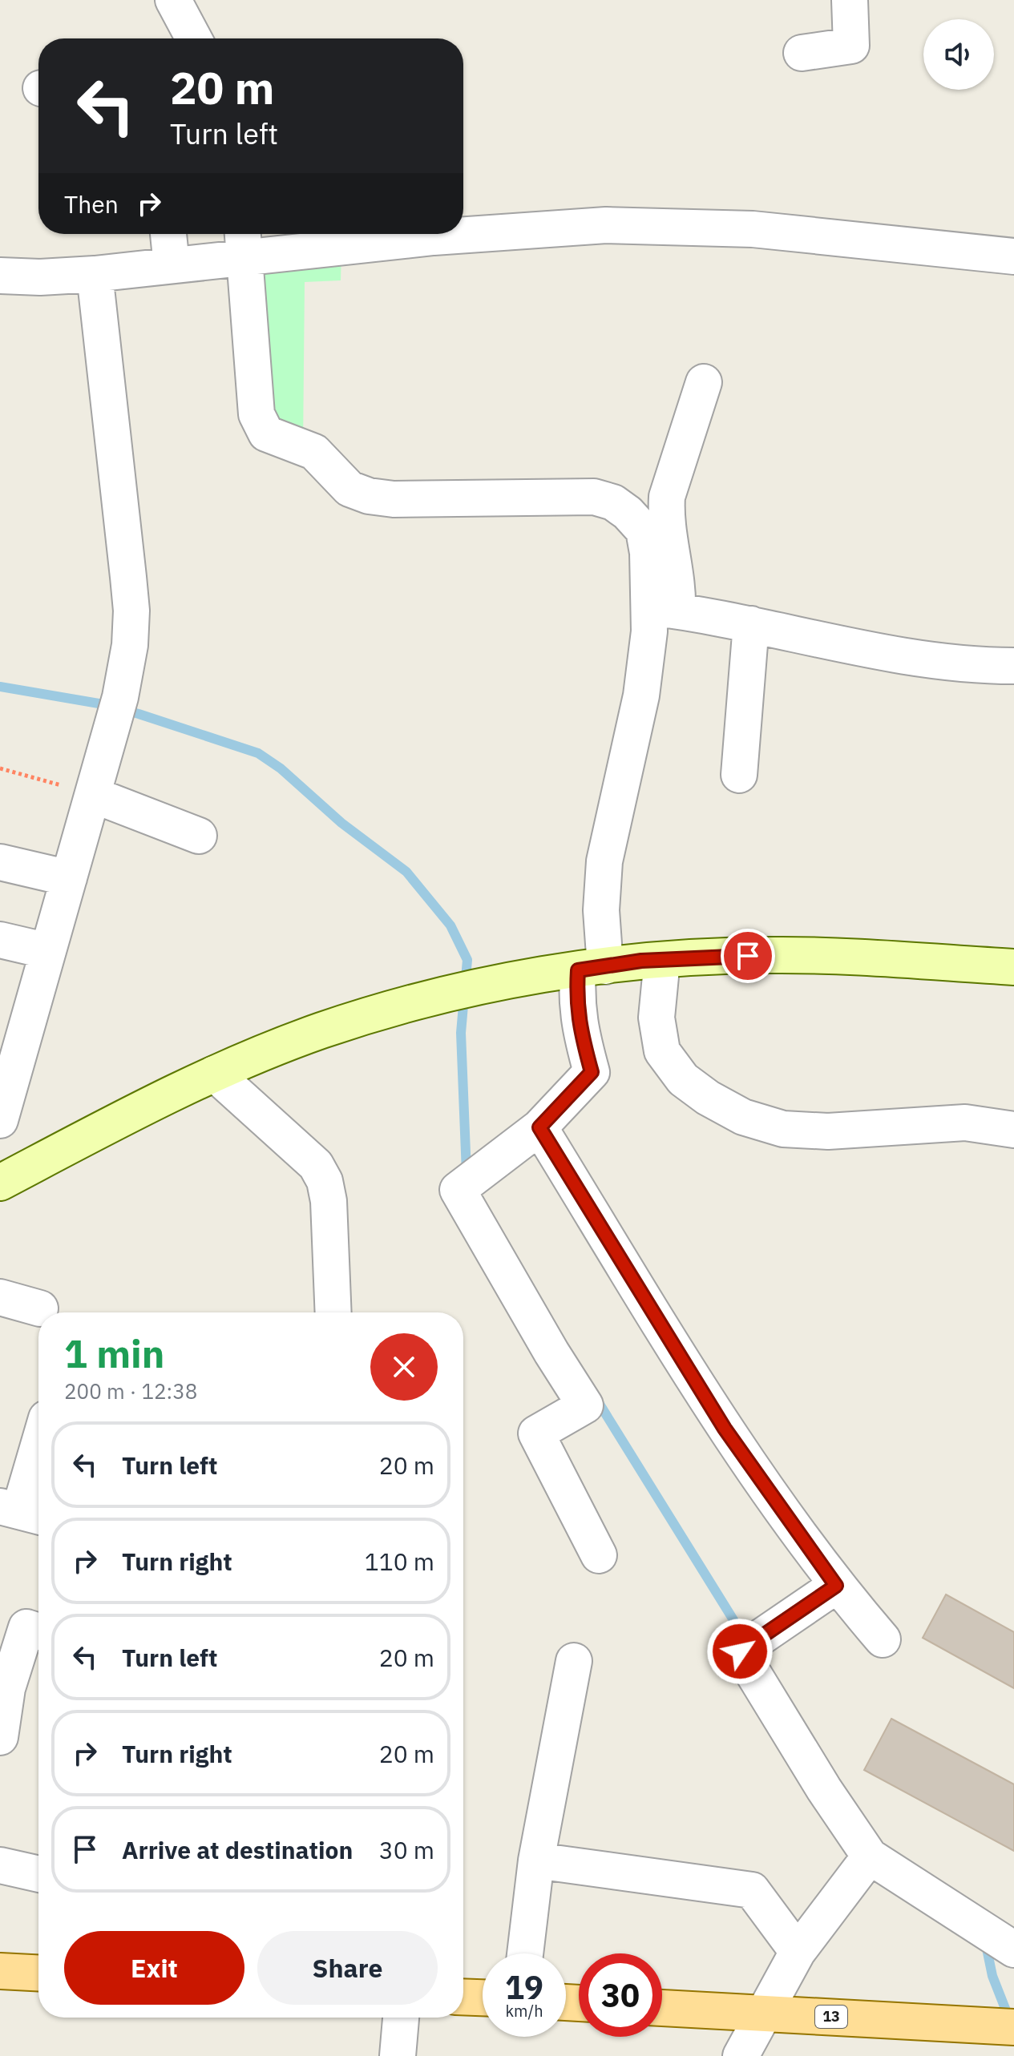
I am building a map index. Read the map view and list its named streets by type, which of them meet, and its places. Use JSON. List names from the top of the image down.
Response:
{
  "streets": {
    "main road": ["13"]
  },
  "page": {
    "turn": ["20 m", "Turn left"],
    "then": "Then",
    "heading": ["1 min", "200 m · 12:38"],
    "list": [
      {
        "name": "Turn left",
        "value": "20 m"
      },
      {
        "name": "Turn right",
        "value": "110 m"
      },
      {
        "name": "Turn left",
        "value": "20 m"
      },
      {
        "name": "Turn right",
        "value": "20 m"
      },
      {
        "name": "Arrive at destination",
        "value": "30 m"
      }
    ],
    "buttons": ["Exit", "Share"],
    "speed": "19 km/h",
    "limit": "30"
  }
}
